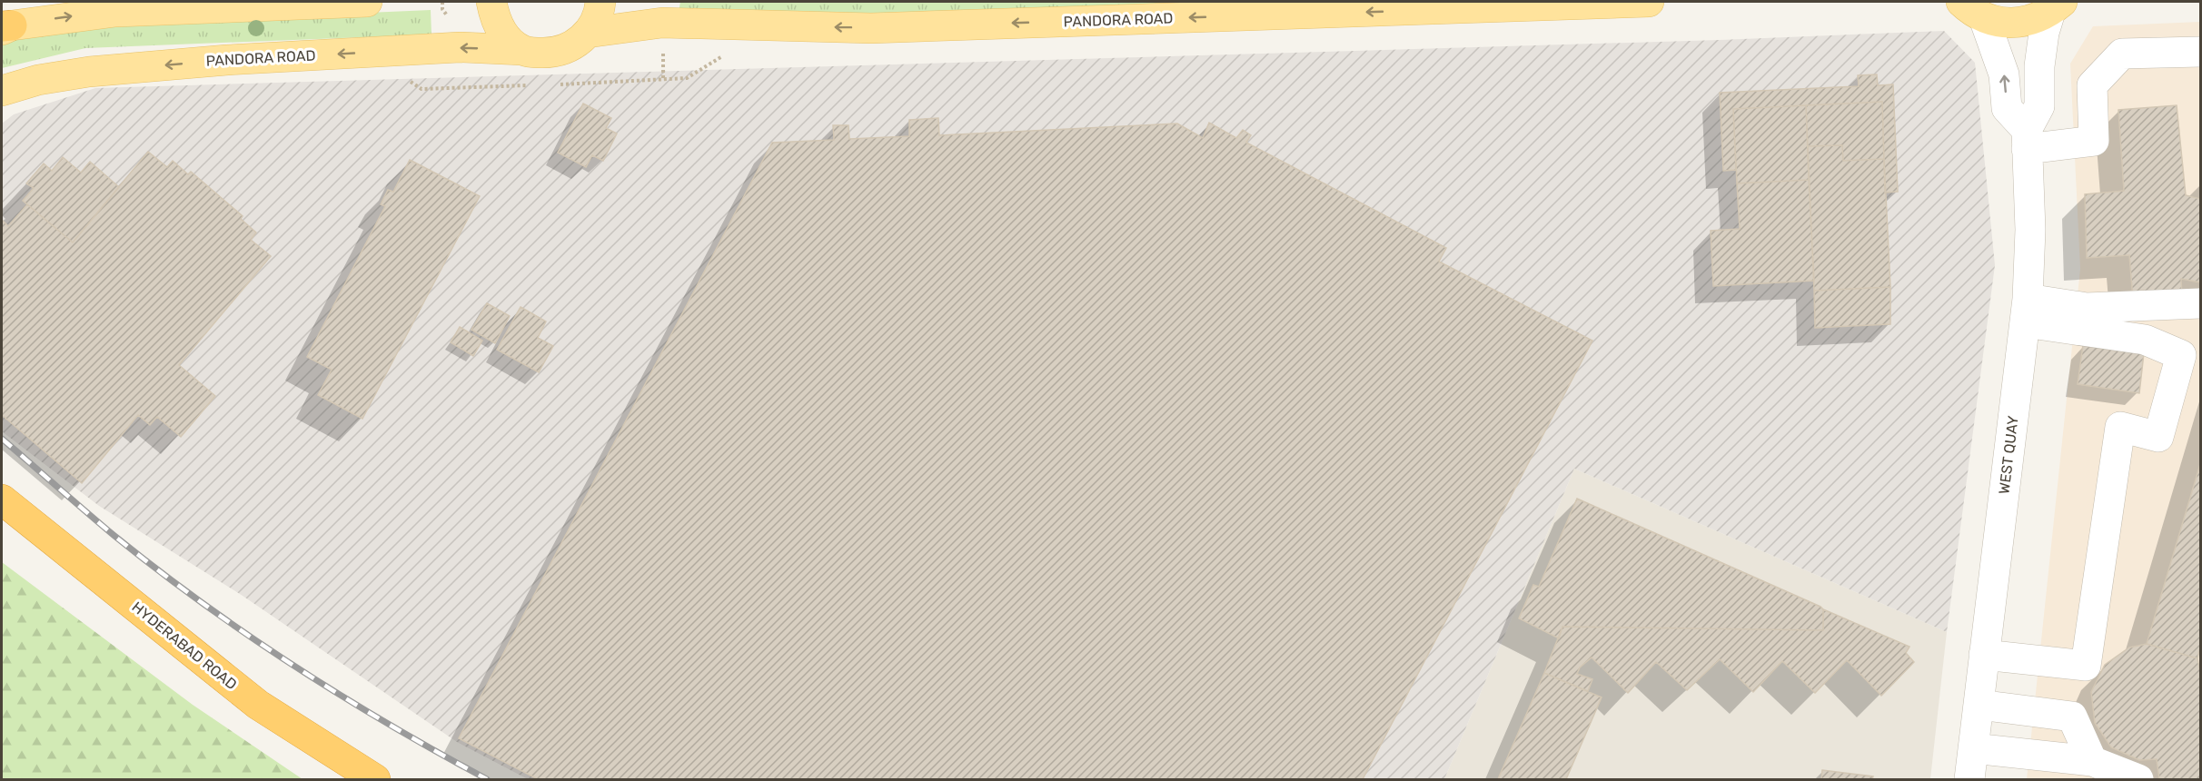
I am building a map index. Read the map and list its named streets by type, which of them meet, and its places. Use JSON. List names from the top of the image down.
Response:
{
  "streets": {
    "highway": ["HYDERABAD ROAD"],
    "main road": ["PANDORA ROAD"],
    "street": ["WEST QUAY"]
  },
  "one_way": ["PANDORA ROAD"]
}
